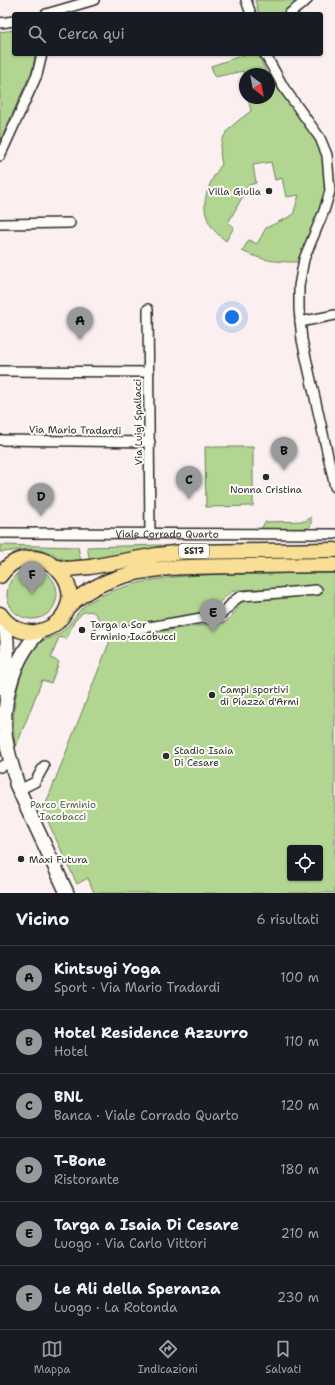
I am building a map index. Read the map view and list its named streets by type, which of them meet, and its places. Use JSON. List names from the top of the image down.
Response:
{
  "streets": {
    "main road": ["Viale Corrado Quarto", "SS17"],
    "street": ["Via Luigi Spallacci", "Via Mario Tradardi"]
  },
  "crossings": [
    ["Via Luigi Spallacci", "Via Mario Tradardi"],
    ["Via Luigi Spallacci", "Viale Corrado Quarto"],
    ["Viale Corrado Quarto", "SS17"]
  ],
  "parks": ["Parco Erminio Iacobacci"],
  "places": [
    "Villa Giulia",
    "Nonna Cristina",
    "Targa a Sor Erminio Iacobucci",
    "Campi sportivi di Piazza d'Armi",
    "Stadio Isaia Di Cesare",
    "Maxi Futura"
  ],
  "north": "bottom right",
  "page": {
    "search": "Cerca qui",
    "pins": [
      "A",
      "B",
      "C",
      "D",
      "F",
      "E"
    ],
    "heading": ["Vicino", "6 risultati"],
    "list": [
      {
        "mark": "A",
        "name": "Kintsugi Yoga",
        "note": "Sport · Via Mario Tradardi",
        "value": "100 m"
      },
      {
        "mark": "B",
        "name": "Hotel Residence Azzurro",
        "note": "Hotel",
        "value": "110 m"
      },
      {
        "mark": "C",
        "name": "BNL",
        "note": "Banca · Viale Corrado Quarto",
        "value": "120 m"
      },
      {
        "mark": "D",
        "name": "T-Bone",
        "note": "Ristorante",
        "value": "180 m"
      },
      {
        "mark": "E",
        "name": "Targa a Isaia Di Cesare",
        "note": "Luogo · Via Carlo Vittori",
        "value": "210 m"
      },
      {
        "mark": "F",
        "name": "Le Ali della Speranza",
        "note": "Luogo · La Rotonda",
        "value": "230 m"
      }
    ],
    "nav": ["Mappa", "Indicazioni", "Salvati"]
  }
}
